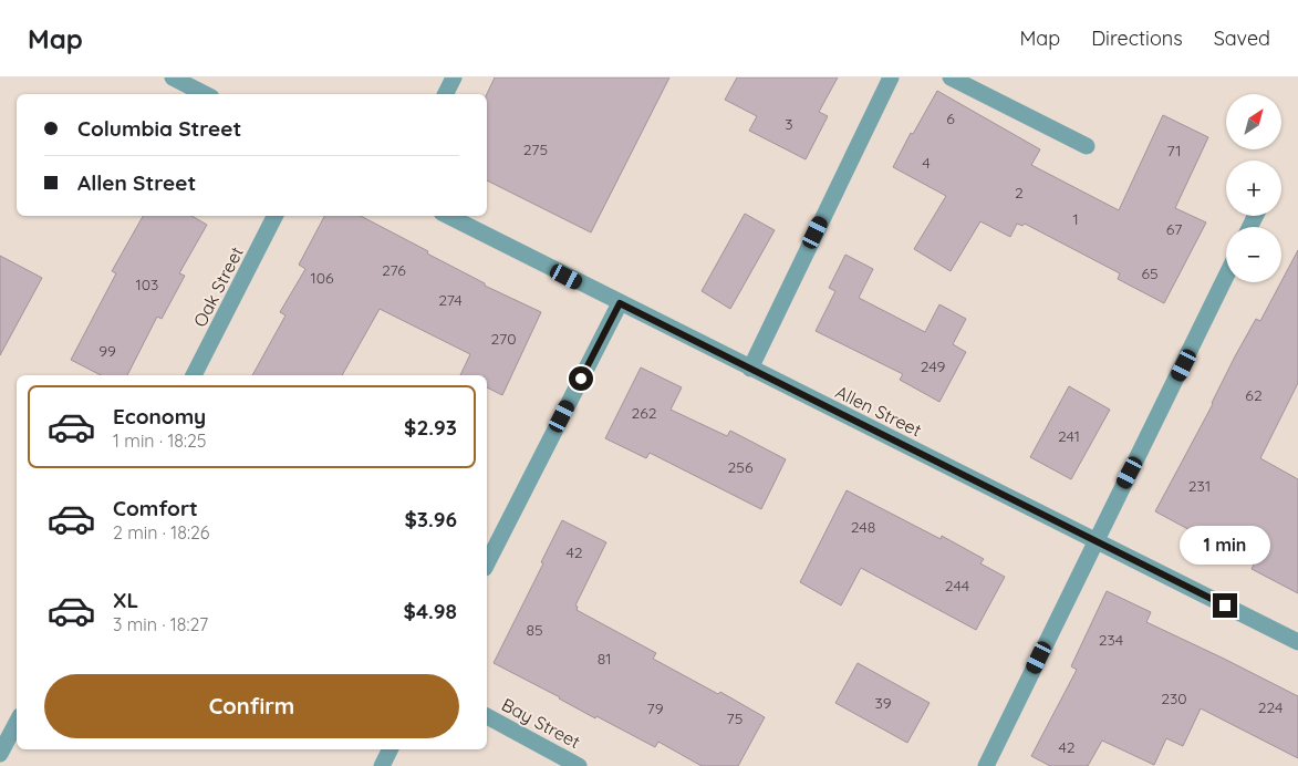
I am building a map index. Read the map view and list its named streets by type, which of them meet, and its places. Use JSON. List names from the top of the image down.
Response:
{
  "streets": {
    "street": ["Oak Street", "Allen Street", "Bay Street"]
  },
  "house_numbers": [
    "6",
    "3",
    "275",
    "71",
    "4",
    "2",
    "1",
    "67",
    "276",
    "65",
    "106",
    "103",
    "274",
    "270",
    "99",
    "249",
    "62",
    "262",
    "241",
    "256",
    "231",
    "248",
    "42",
    "244",
    "85",
    "234",
    "81",
    "230",
    "39",
    "224",
    "79",
    "75",
    "42"
  ],
  "north": "top right",
  "page": {
    "header": "Map",
    "nav": ["Map", "Directions", "Saved"],
    "map_buttons": ["+", "−"],
    "banner": ["Columbia Street", "Allen Street"],
    "list": [
      {
        "name": "Economy",
        "note": "1 min · 18:25",
        "value": "$2.93"
      },
      {
        "name": "Comfort",
        "note": "2 min · 18:26",
        "value": "$3.96"
      },
      {
        "name": "XL",
        "note": "3 min · 18:27",
        "value": "$4.98"
      }
    ],
    "bubble": "1 min",
    "buttons": "Confirm"
  }
}
